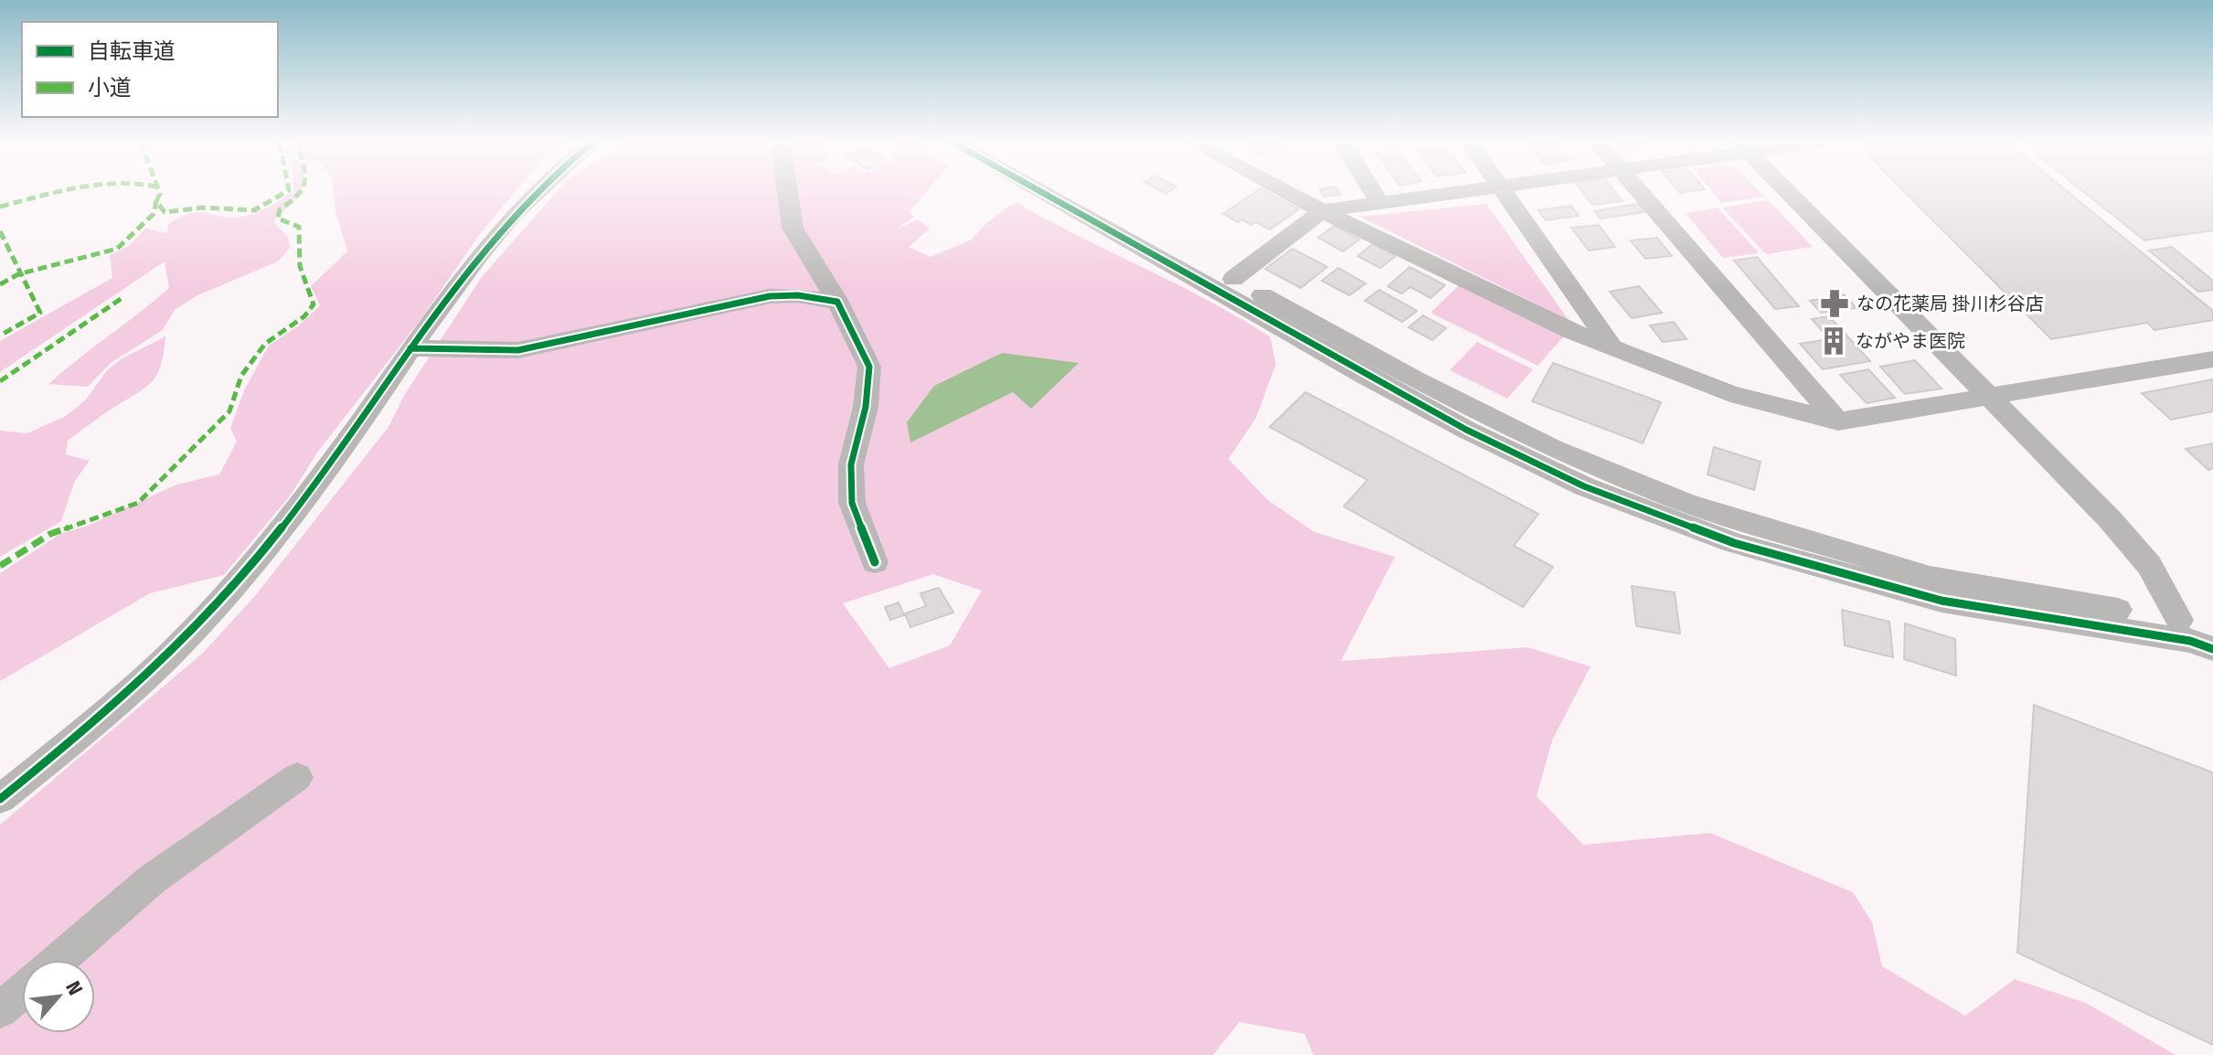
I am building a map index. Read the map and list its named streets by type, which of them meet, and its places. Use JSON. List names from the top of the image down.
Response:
{
  "places": {
    "pharmacy": ["なの花薬局 掛川杉谷店"],
    "building": ["ながやま医院"]
  },
  "legend": ["自転車道", "小道"],
  "north": "top right"
}
